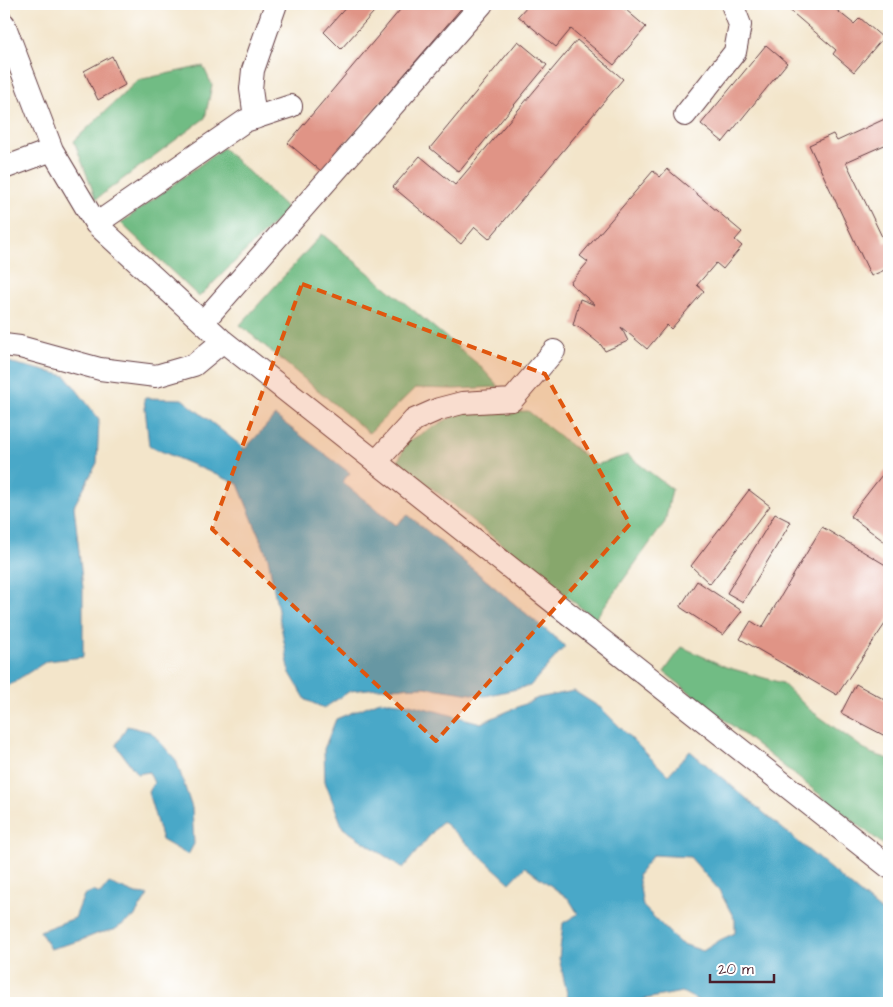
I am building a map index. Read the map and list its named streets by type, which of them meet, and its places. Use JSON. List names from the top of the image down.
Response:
{
  "scale_bar": "20 m"
}
